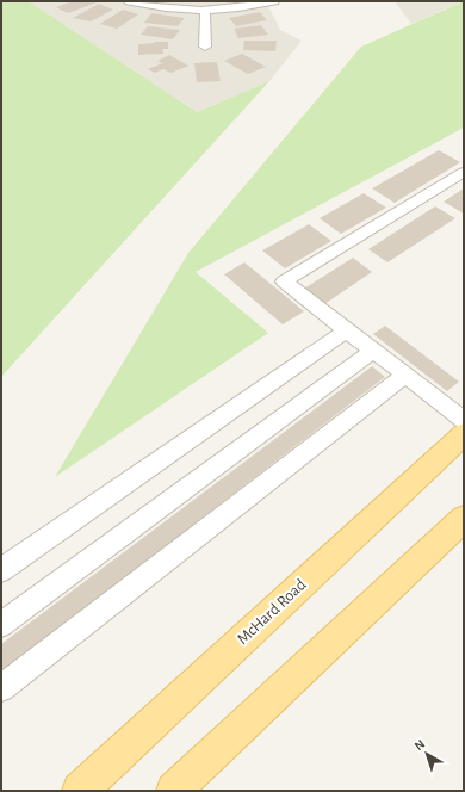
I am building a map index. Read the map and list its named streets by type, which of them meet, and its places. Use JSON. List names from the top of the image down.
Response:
{
  "streets": {
    "main road": ["McHard Road"]
  },
  "north": "top left"
}
